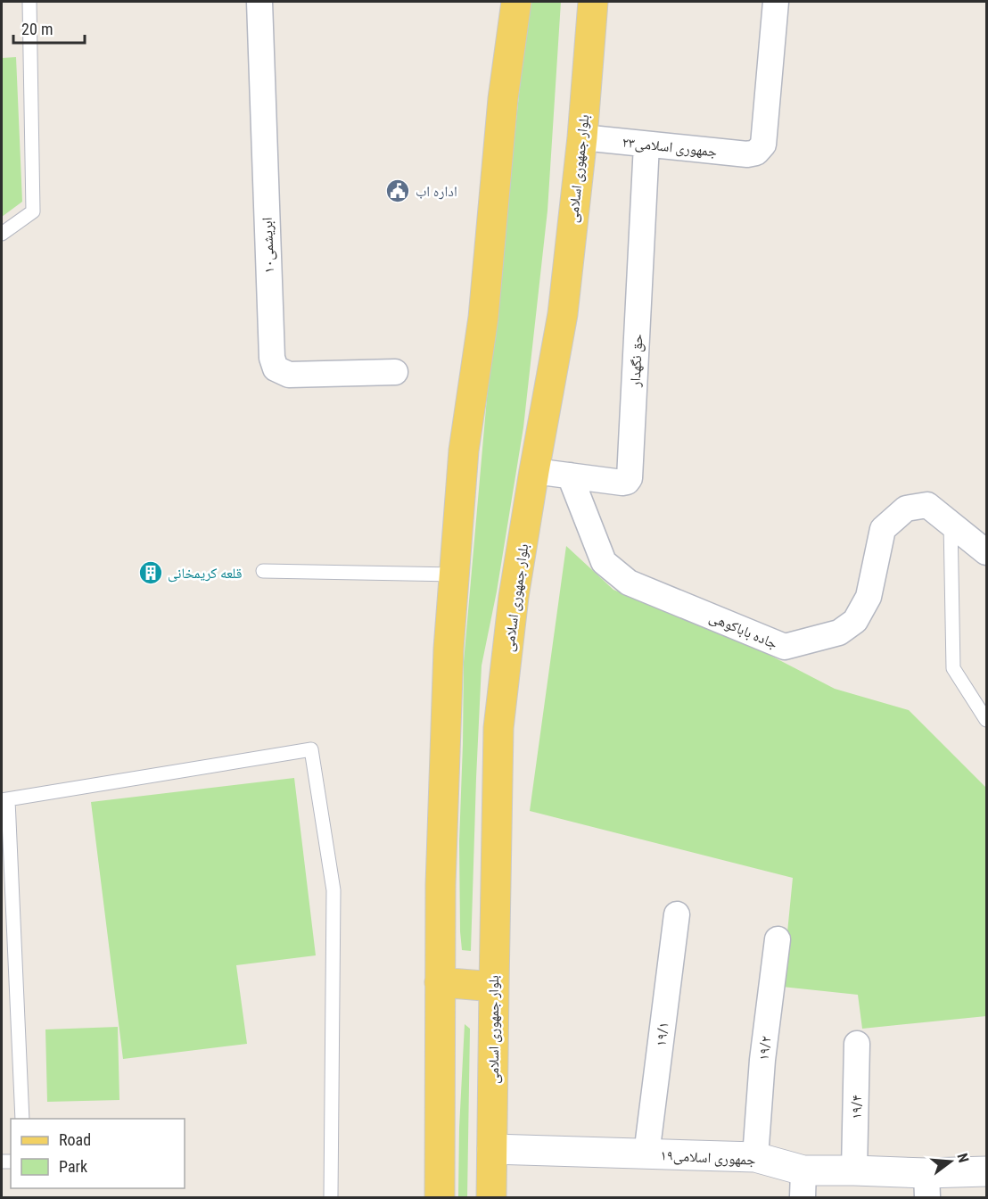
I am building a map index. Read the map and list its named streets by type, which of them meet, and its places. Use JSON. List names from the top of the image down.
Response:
{
  "streets": {
    "main road": ["بلوار جمهوری اسلامی"],
    "street": [
      "جمهوری اسلامی۲۳",
      "ابریشمی۱۰",
      "حق نگهدار",
      "جاده باباکوهی",
      "۱۹/۱",
      "۱۹/۲",
      "۱۹/۴",
      "جمهوری اسلامی۱۹"
    ]
  },
  "crossings": [
    ["جمهوری اسلامی۲۳", "بلوار جمهوری اسلامی"],
    ["جمهوری اسلامی۲۳", "حق نگهدار"],
    ["بلوار جمهوری اسلامی", "حق نگهدار"],
    ["بلوار جمهوری اسلامی", "جمهوری اسلامی۱۹"],
    ["حق نگهدار", "جاده باباکوهی"],
    ["۱۹/۱", "جمهوری اسلامی۱۹"],
    ["۱۹/۲", "جمهوری اسلامی۱۹"],
    ["۱۹/۴", "جمهوری اسلامی۱۹"]
  ],
  "places": {
    "public building": ["اداره اب"],
    "building": ["قلعه کریمخانی"]
  },
  "legend": ["Road", "Park"],
  "scale_bar": "20 m",
  "north": "right"
}
